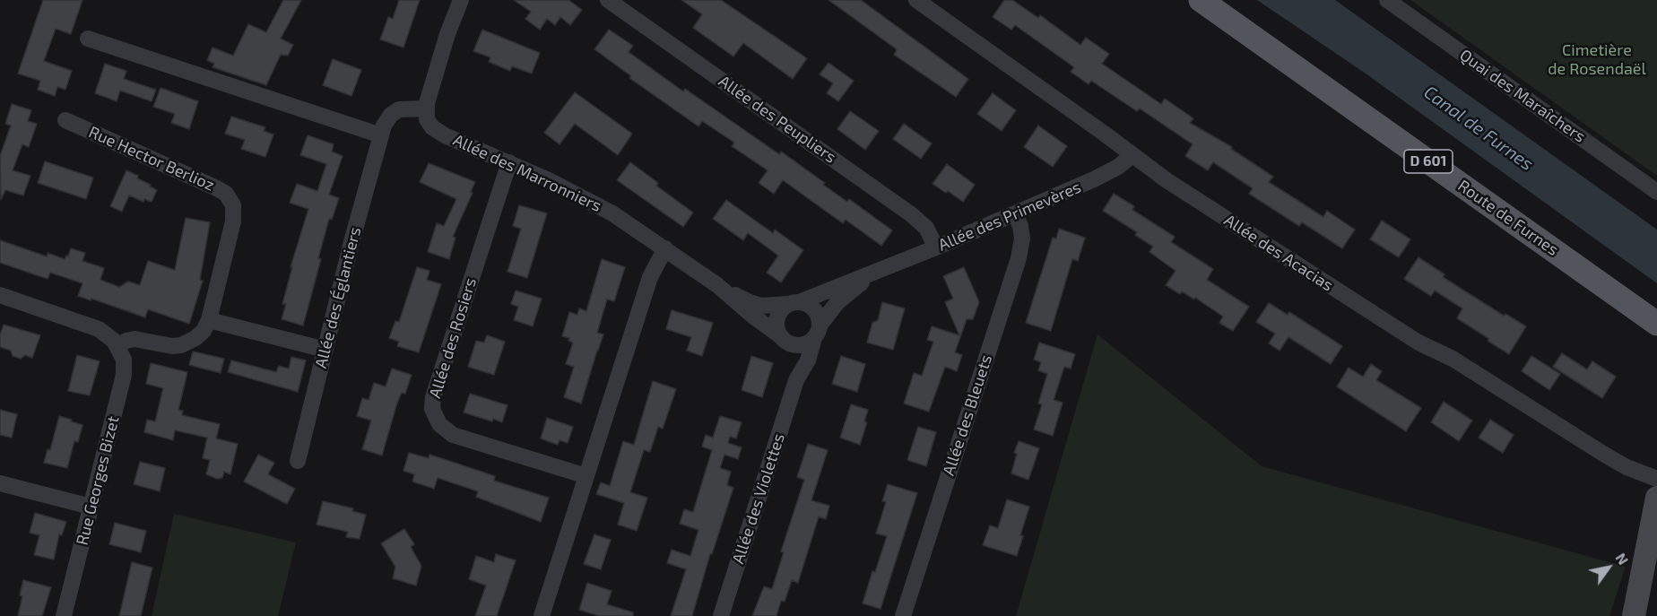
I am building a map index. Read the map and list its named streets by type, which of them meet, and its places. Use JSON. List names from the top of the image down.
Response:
{
  "streets": {
    "main road": ["D 601", "Route de Furnes"],
    "street": [
      "Quai des Maraîchers",
      "Allée des Peupliers",
      "Rue Hector Berlioz",
      "Allée des Marronniers",
      "Allée des Primevères",
      "Allée des Acacias",
      "Allée des Églantiers",
      "Allée des Rosiers",
      "Allée des Bleuets",
      "Rue Georges Bizet",
      "Allée des Violettes"
    ]
  },
  "crossings": [
    ["Allée des Peupliers", "Allée des Primevères"],
    ["Rue Hector Berlioz", "Rue Georges Bizet"],
    ["Allée des Marronniers", "Allée des Primevères"],
    ["Allée des Marronniers", "Allée des Églantiers"],
    ["Allée des Marronniers", "Allée des Rosiers"],
    ["Allée des Marronniers", "Allée des Violettes"],
    ["Allée des Primevères", "Allée des Acacias"],
    ["Allée des Primevères", "Allée des Bleuets"],
    ["Allée des Primevères", "Allée des Violettes"]
  ],
  "water": ["Canal de Furnes"],
  "parks": ["Cimetière de Rosendaël"],
  "north": "top right"
}
